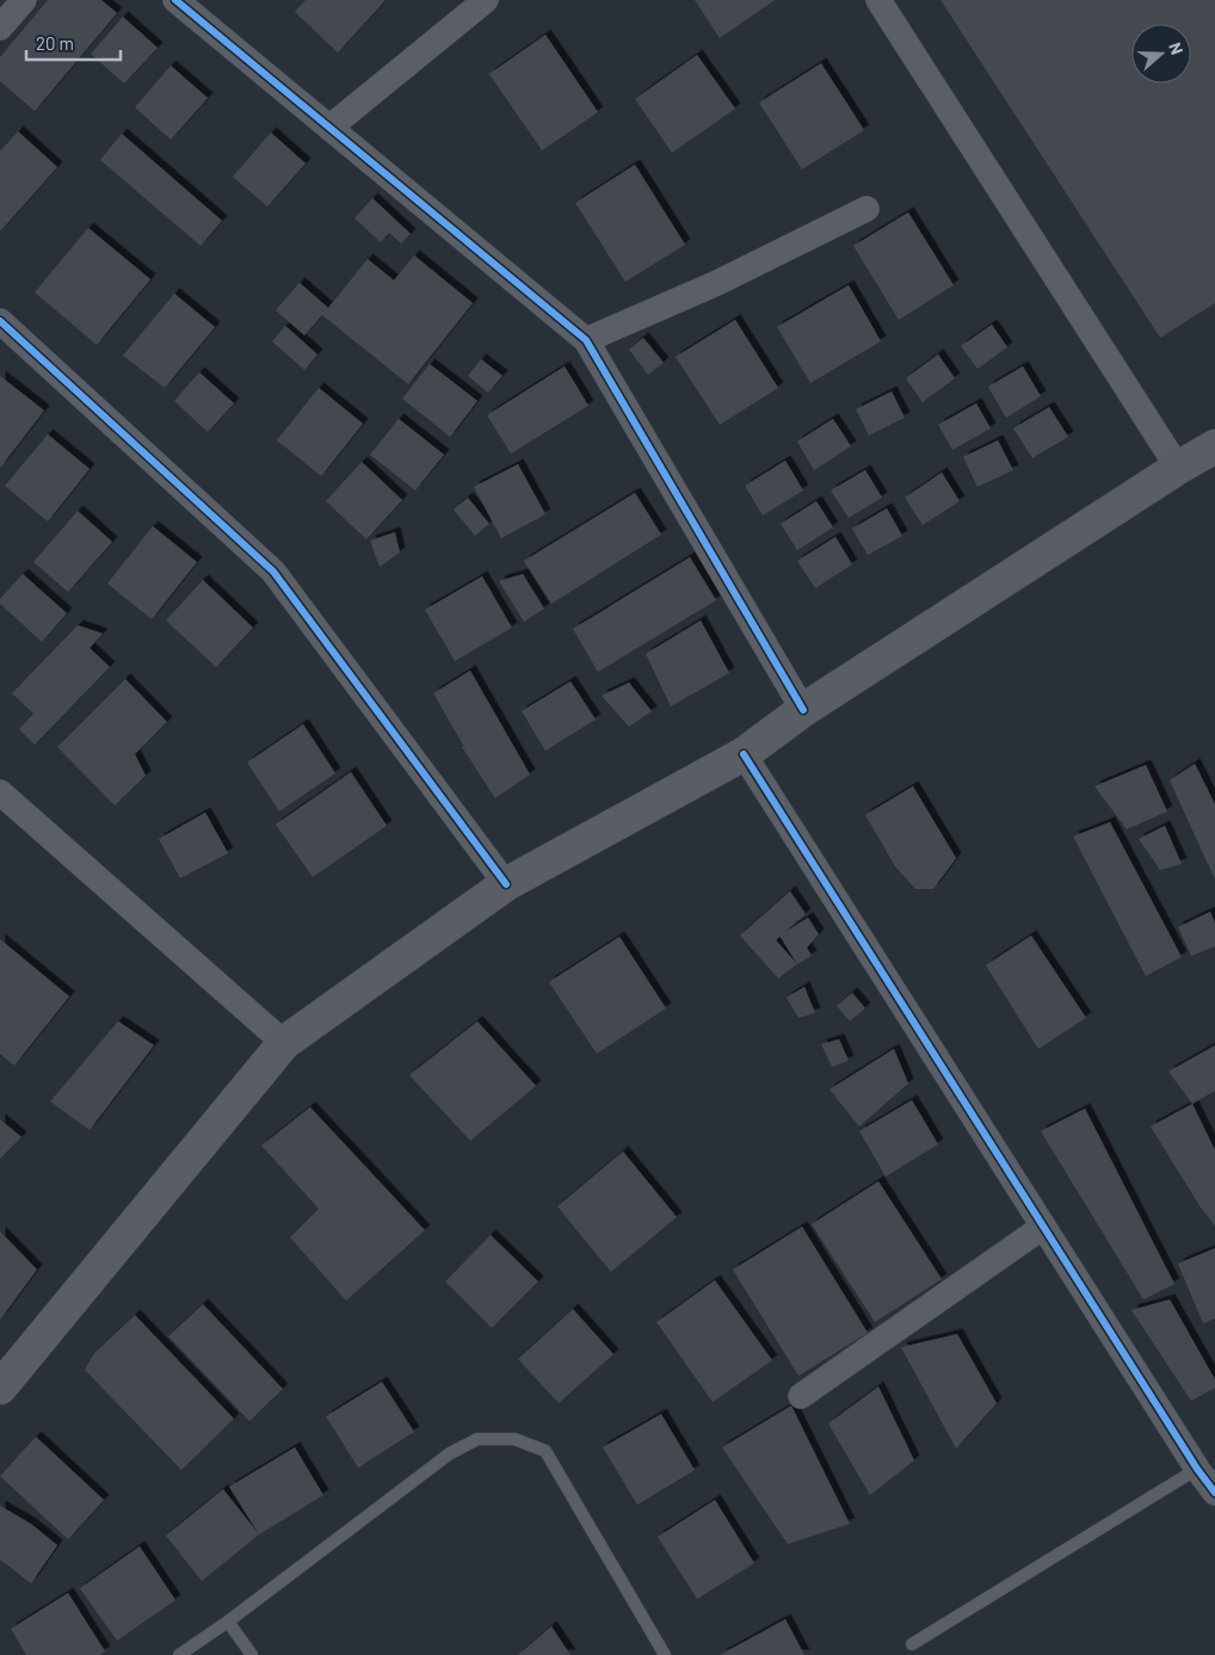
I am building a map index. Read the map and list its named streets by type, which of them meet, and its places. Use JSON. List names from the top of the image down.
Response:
{
  "scale_bar": "20 m",
  "north": "right"
}
